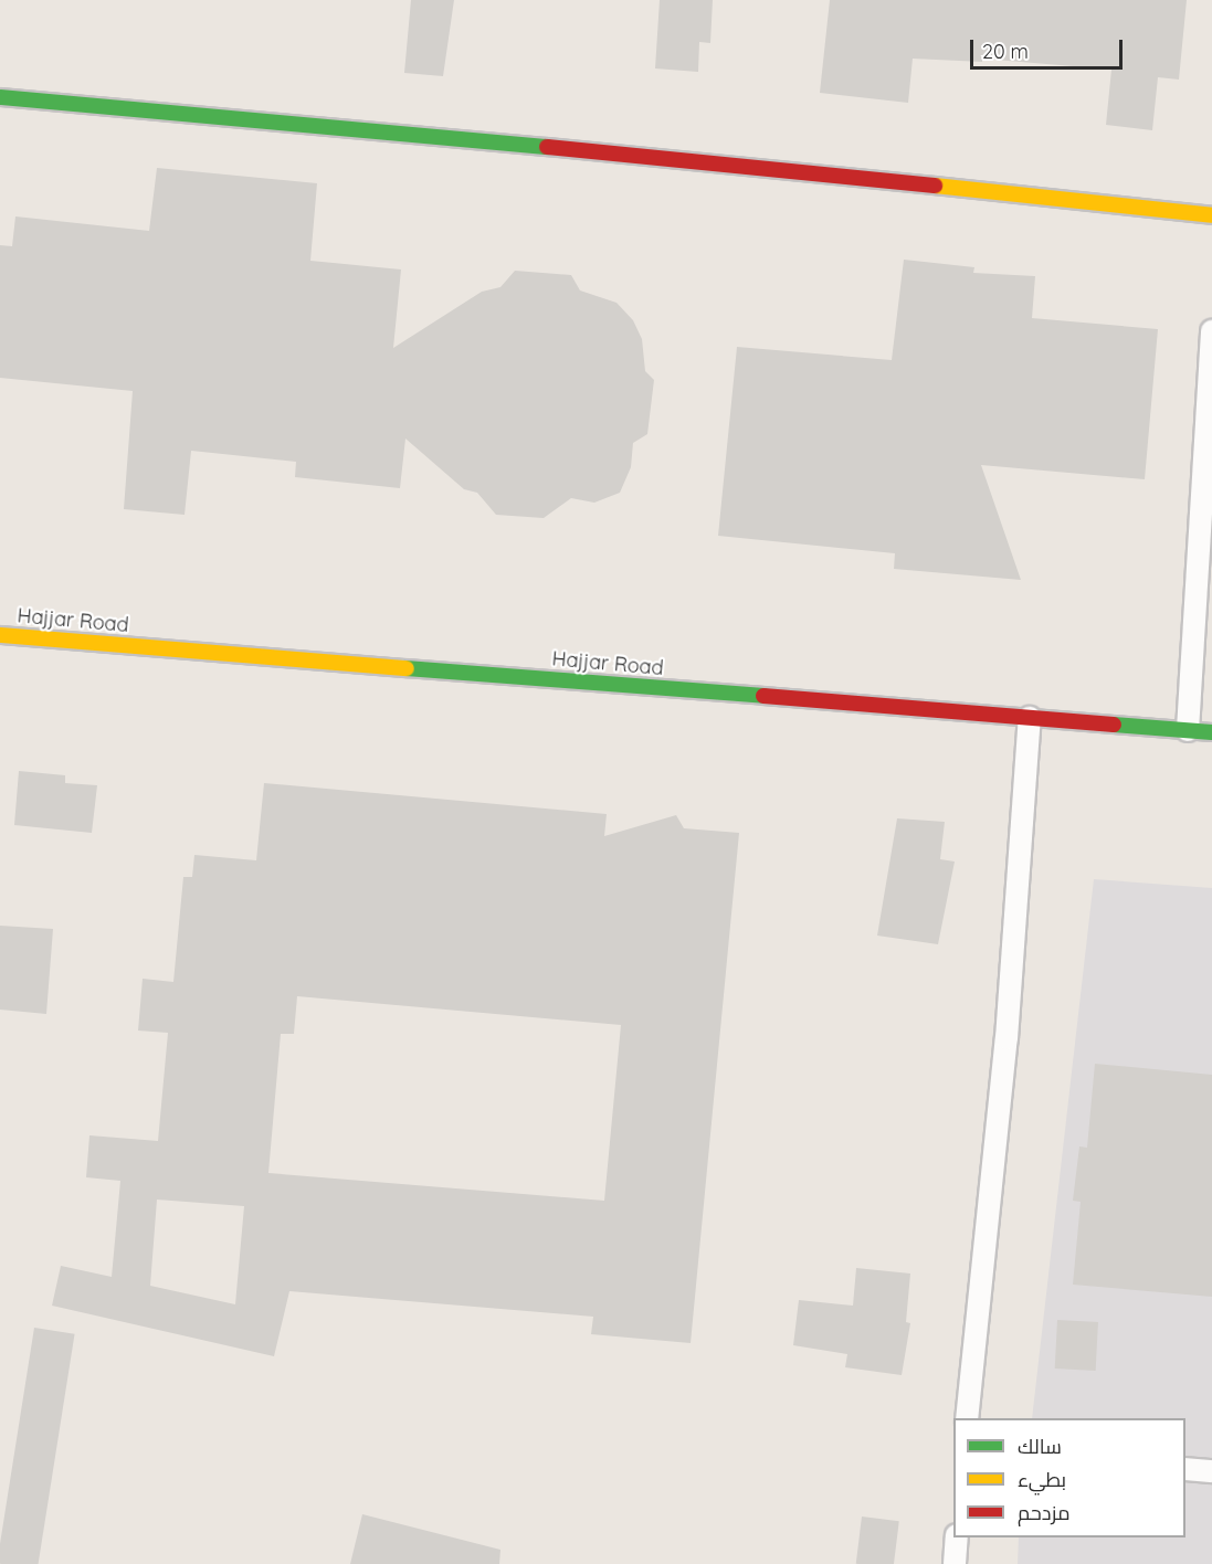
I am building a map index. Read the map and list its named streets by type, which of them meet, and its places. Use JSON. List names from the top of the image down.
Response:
{
  "streets": {
    "street": ["Hajjar Road"]
  },
  "legend": ["سالك", "بطيء", "مزدحم"],
  "scale_bar": "20 m"
}
